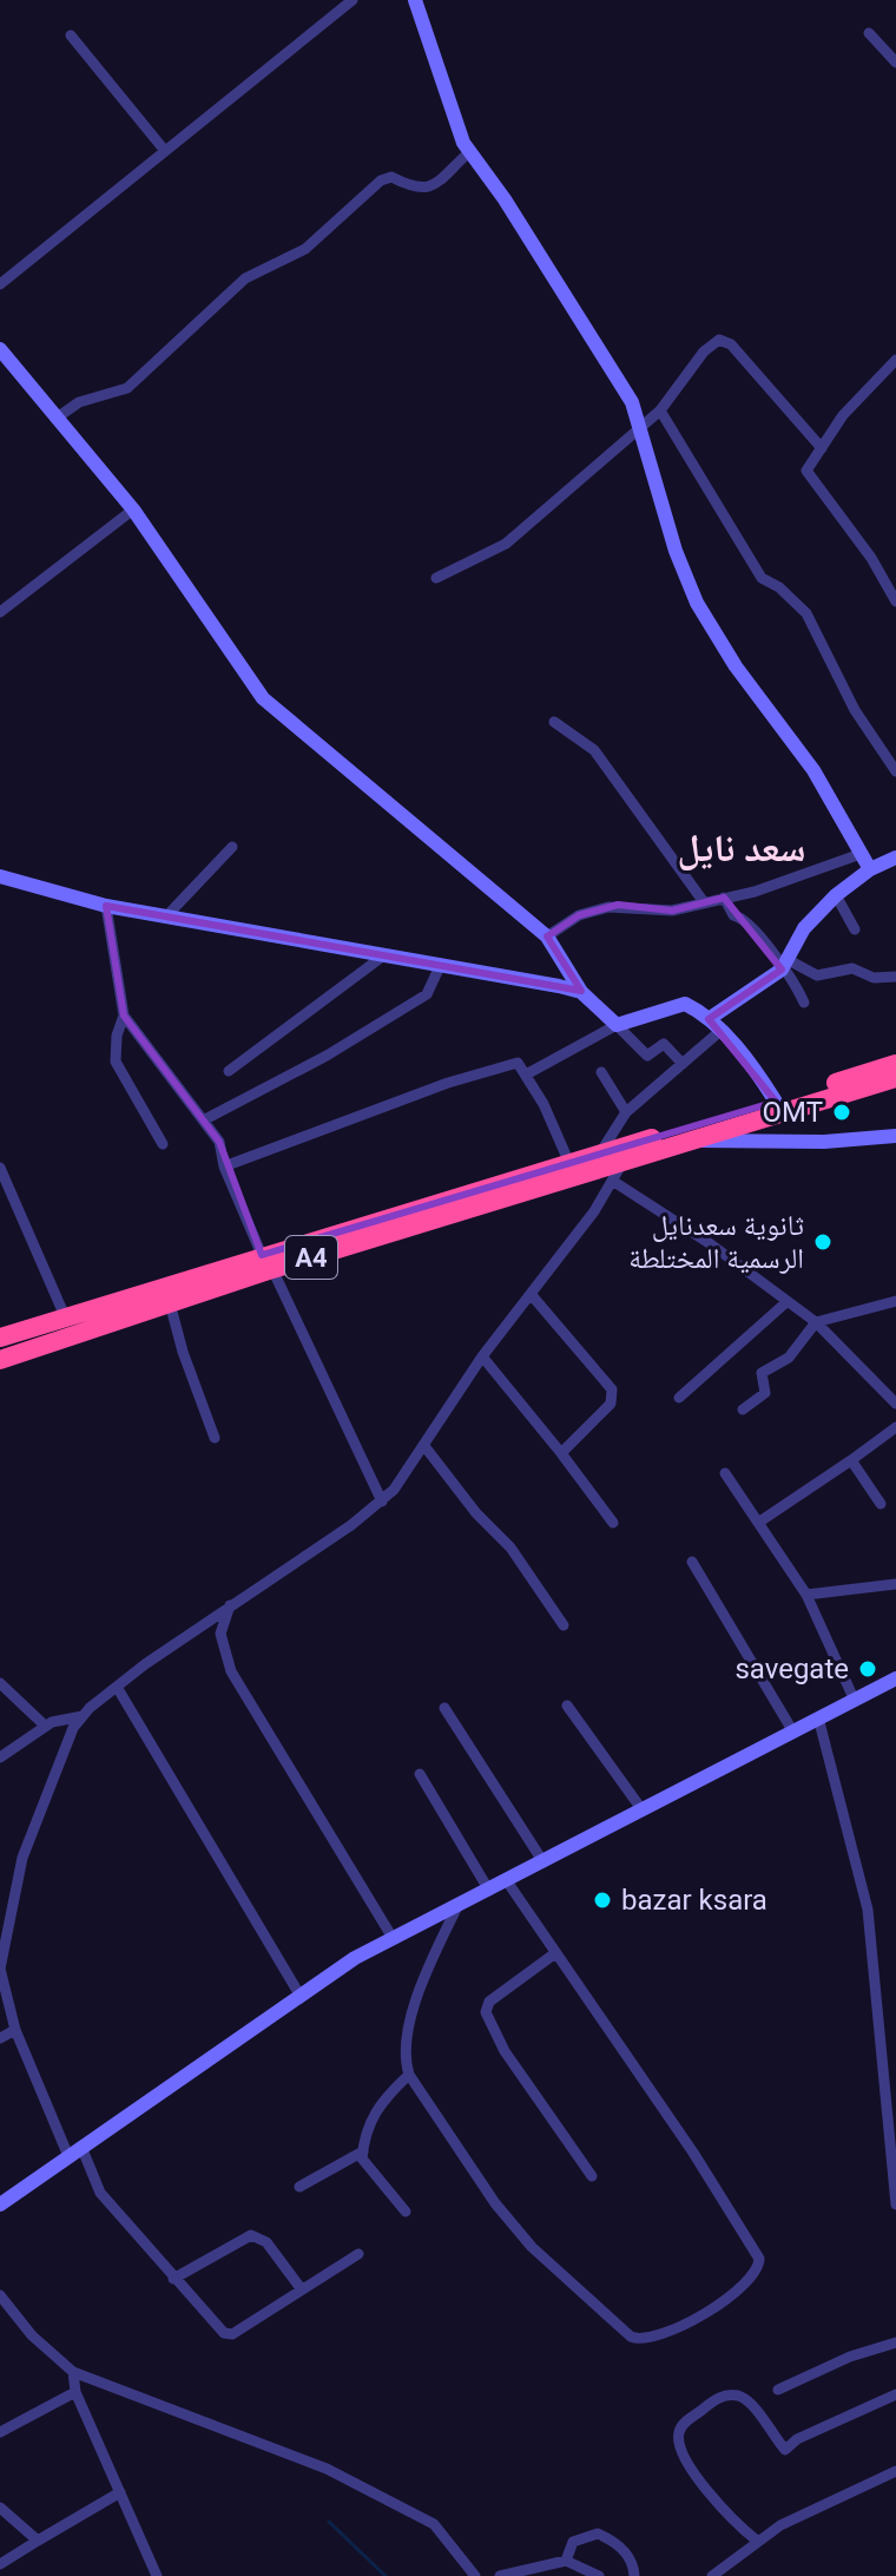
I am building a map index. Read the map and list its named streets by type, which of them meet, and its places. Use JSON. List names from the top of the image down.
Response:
{
  "streets": {
    "highway": ["A4"]
  },
  "districts": ["سعد نايل"],
  "places": [
    "OMT",
    "ثانوية سعدنايل الرسمية المختلطة",
    "savegate",
    "bazar ksara"
  ]
}
